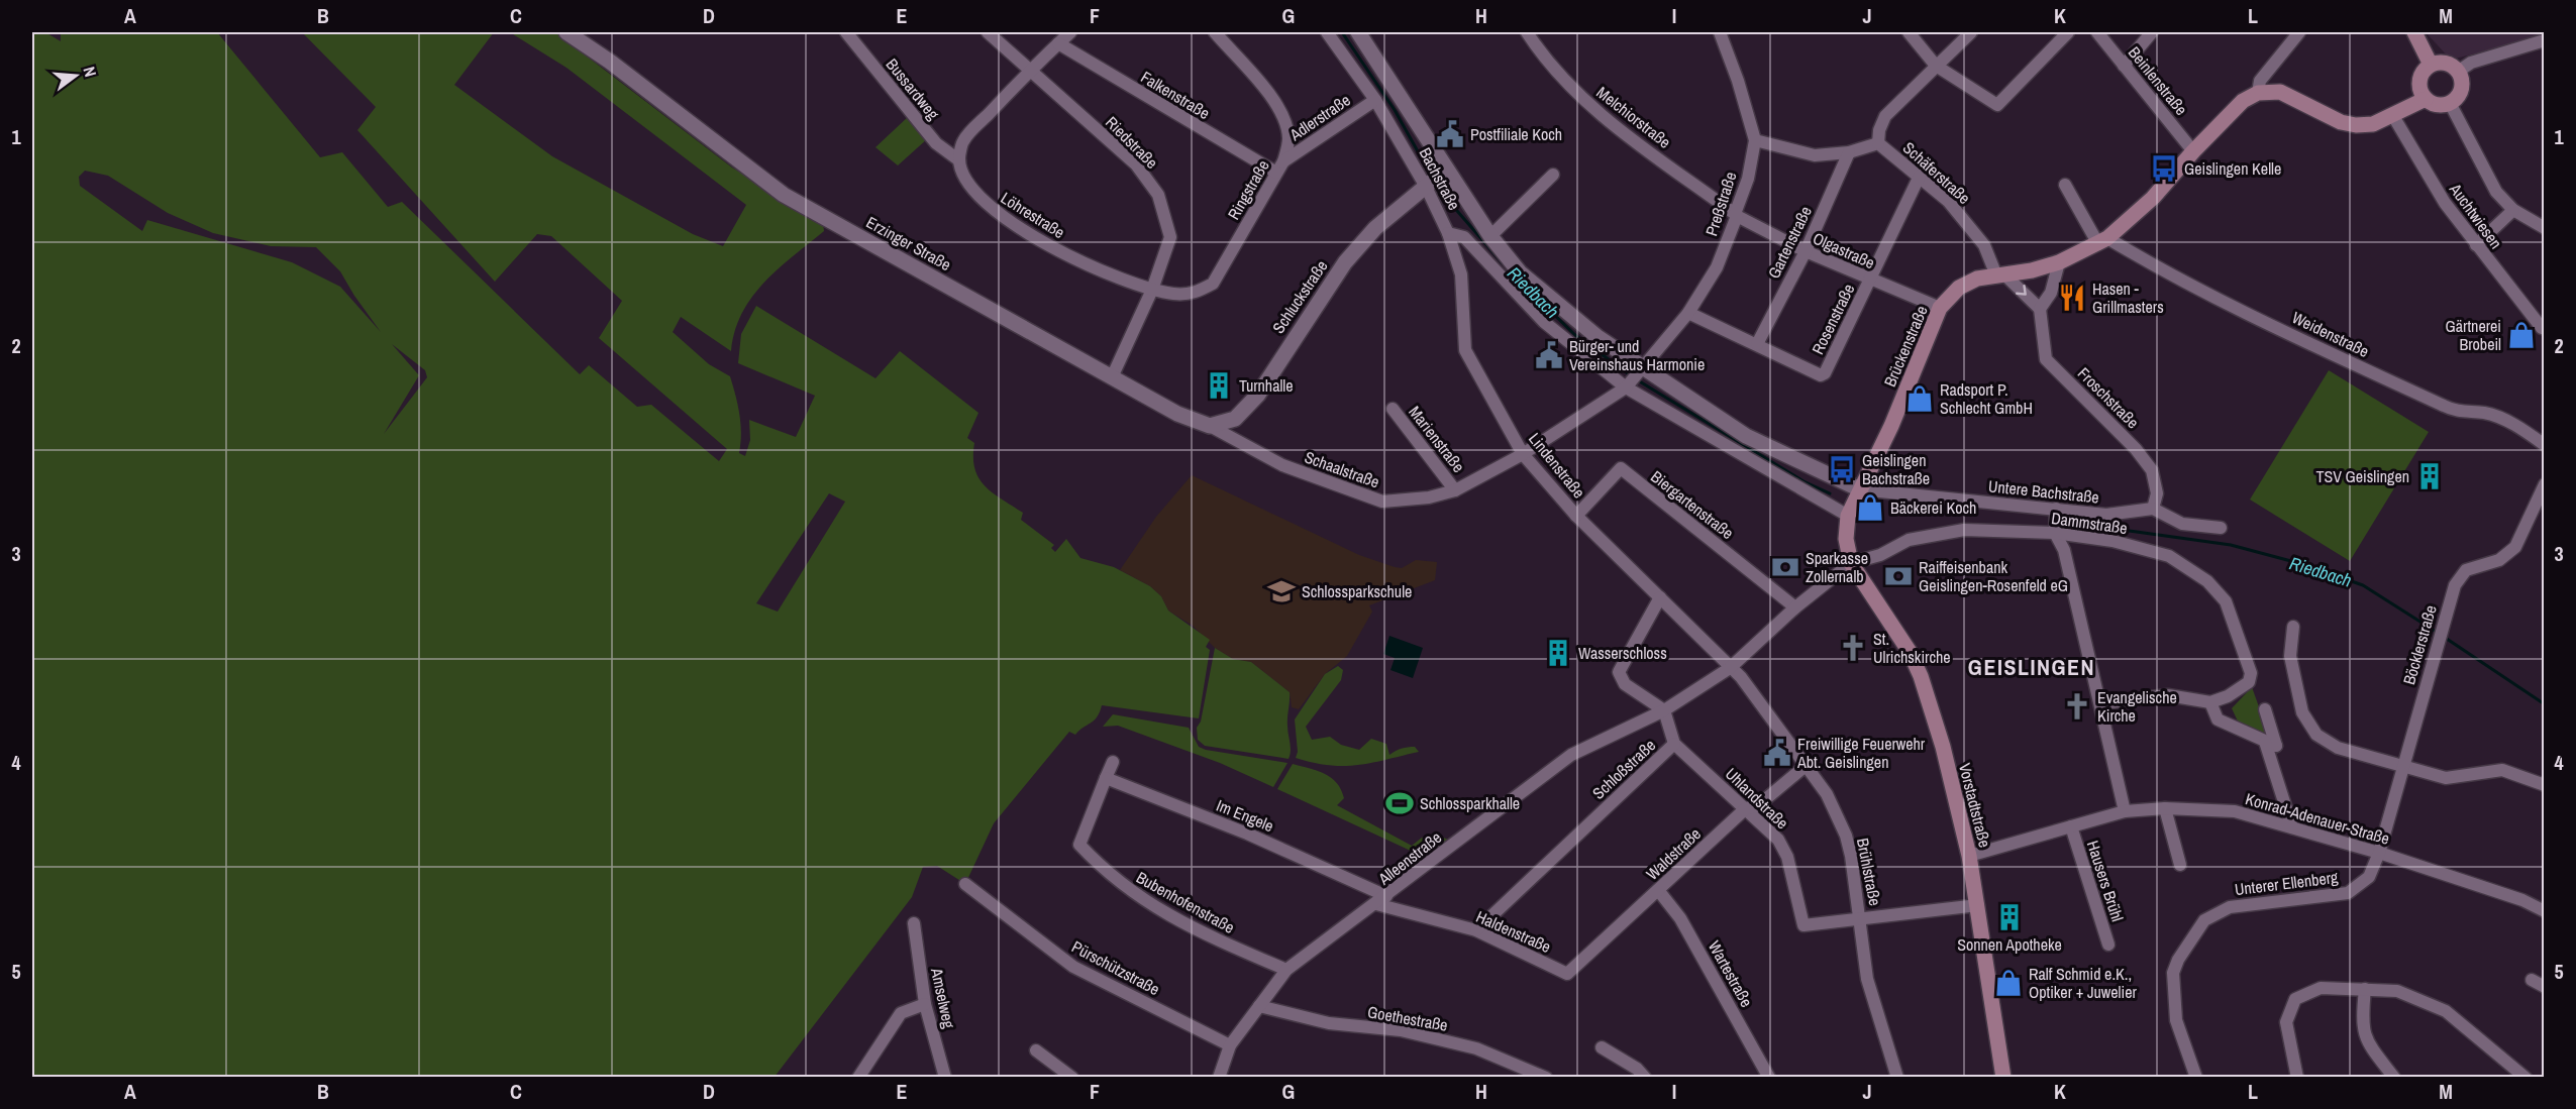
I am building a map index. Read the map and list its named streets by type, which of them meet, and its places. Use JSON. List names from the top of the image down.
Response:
{
  "streets": {
    "main road": ["Brückenstraße", "Vorstadtstraße"],
    "street": [
      "Beinlenstraße",
      "Bussardweg",
      "Falkenstraße",
      "Adlerstraße",
      "Melchiorstraße",
      "Riedstraße",
      "Schäferstraße",
      "Bachstraße",
      "Ringstraße",
      "Preßstraße",
      "Löhrestraße",
      "Auchtwiesen",
      "Gartenstraße",
      "Erzinger Straße",
      "Olgastraße",
      "Schluckstraße",
      "Rosenstraße",
      "Weidenstraße",
      "Froschstraße",
      "Marienstraße",
      "Lindenstraße",
      "Schaalstraße",
      "Untere Bachstraße",
      "Biergartenstraße",
      "Dammstraße",
      "Böcklerstraße",
      "Schloßstraße",
      "Uhlandstraße",
      "Im Engele",
      "Konrad-Adenauer-Straße",
      "Waldstraße",
      "Alleenstraße",
      "Brühlstraße",
      "Hausers Brühl",
      "Unterer Ellenberg",
      "Bubenhofenstraße",
      "Haldenstraße",
      "Pürschützstraße",
      "Wartestraße",
      "Amselweg",
      "Goethestraße"
    ]
  },
  "crossings": [
    ["Beinlenstraße", "Brückenstraße"],
    ["Bussardweg", "Löhrestraße"],
    ["Falkenstraße", "Ringstraße"],
    ["Adlerstraße", "Bachstraße"],
    ["Adlerstraße", "Ringstraße"],
    ["Melchiorstraße", "Preßstraße"],
    ["Melchiorstraße", "Olgastraße"],
    ["Riedstraße", "Ringstraße"],
    ["Riedstraße", "Löhrestraße"],
    ["Riedstraße", "Erzinger Straße"],
    ["Schäferstraße", "Preßstraße"],
    ["Schäferstraße", "Gartenstraße"],
    ["Schäferstraße", "Rosenstraße"],
    ["Schäferstraße", "Brückenstraße"],
    ["Bachstraße", "Preßstraße"],
    ["Bachstraße", "Schluckstraße"],
    ["Bachstraße", "Brückenstraße"],
    ["Bachstraße", "Lindenstraße"],
    ["Bachstraße", "Schaalstraße"],
    ["Bachstraße", "Untere Bachstraße"],
    ["Ringstraße", "Löhrestraße"],
    ["Preßstraße", "Olgastraße"],
    ["Preßstraße", "Rosenstraße"],
    ["Preßstraße", "Schaalstraße"],
    ["Gartenstraße", "Olgastraße"],
    ["Gartenstraße", "Rosenstraße"],
    ["Erzinger Straße", "Schluckstraße"],
    ["Erzinger Straße", "Schaalstraße"],
    ["Olgastraße", "Rosenstraße"],
    ["Olgastraße", "Brückenstraße"],
    ["Schluckstraße", "Schaalstraße"],
    ["Weidenstraße", "Brückenstraße"],
    ["Brückenstraße", "Untere Bachstraße"],
    ["Brückenstraße", "Dammstraße"],
    ["Brückenstraße", "Vorstadtstraße"],
    ["Froschstraße", "Untere Bachstraße"],
    ["Marienstraße", "Schaalstraße"],
    ["Lindenstraße", "Schaalstraße"],
    ["Lindenstraße", "Biergartenstraße"],
    ["Lindenstraße", "Brühlstraße"],
    ["Dammstraße", "Vorstadtstraße"],
    ["Böcklerstraße", "Konrad-Adenauer-Straße"],
    ["Böcklerstraße", "Unterer Ellenberg"],
    ["Schloßstraße", "Uhlandstraße"],
    ["Schloßstraße", "Alleenstraße"],
    ["Schloßstraße", "Haldenstraße"],
    ["Uhlandstraße", "Waldstraße"],
    ["Uhlandstraße", "Brühlstraße"],
    ["Vorstadtstraße", "Konrad-Adenauer-Straße"],
    ["Im Engele", "Alleenstraße"],
    ["Im Engele", "Bubenhofenstraße"],
    ["Konrad-Adenauer-Straße", "Hausers Brühl"],
    ["Konrad-Adenauer-Straße", "Unterer Ellenberg"],
    ["Waldstraße", "Brühlstraße"],
    ["Waldstraße", "Haldenstraße"],
    ["Waldstraße", "Wartestraße"],
    ["Alleenstraße", "Bubenhofenstraße"],
    ["Alleenstraße", "Haldenstraße"],
    ["Alleenstraße", "Pürschützstraße"],
    ["Alleenstraße", "Goethestraße"]
  ],
  "districts": ["GEISLINGEN"],
  "water": ["Riedbach"],
  "places": {
    "public building": ["Postfiliale Koch", "Bürger- und Vereinshaus Harmonie", "Freiwillige Feuerwehr Abt. Geislingen"],
    "bus stop": ["Geislingen Kelle", "Geislingen Bachstraße"],
    "restaurant": ["Hasen - Grillmasters"],
    "shop": [
      "Gärtnerei Brobeil",
      "Radsport P. Schlecht GmbH",
      "Bäckerei Koch",
      "Ralf Schmid e.K., Optiker + Juwelier"
    ],
    "building": [
      "Turnhalle",
      "TSV Geislingen",
      "Wasserschloss",
      "Sonnen Apotheke"
    ],
    "bank": ["Sparkasse Zollernalb", "Raiffeisenbank Geislingen-Rosenfeld eG"],
    "school or university": ["Schlossparkschule"],
    "church": ["St. Ulrichskirche", "Evangelische Kirche"],
    "sports": ["Schlossparkhalle"]
  },
  "north": "right",
  "grid": {
    "columns": [
      "A",
      "B",
      "C",
      "D",
      "E",
      "F",
      "G",
      "H",
      "I",
      "J",
      "K",
      "L",
      "M"
    ],
    "rows": [
      "1",
      "2",
      "3",
      "4",
      "5"
    ]
  }
}
